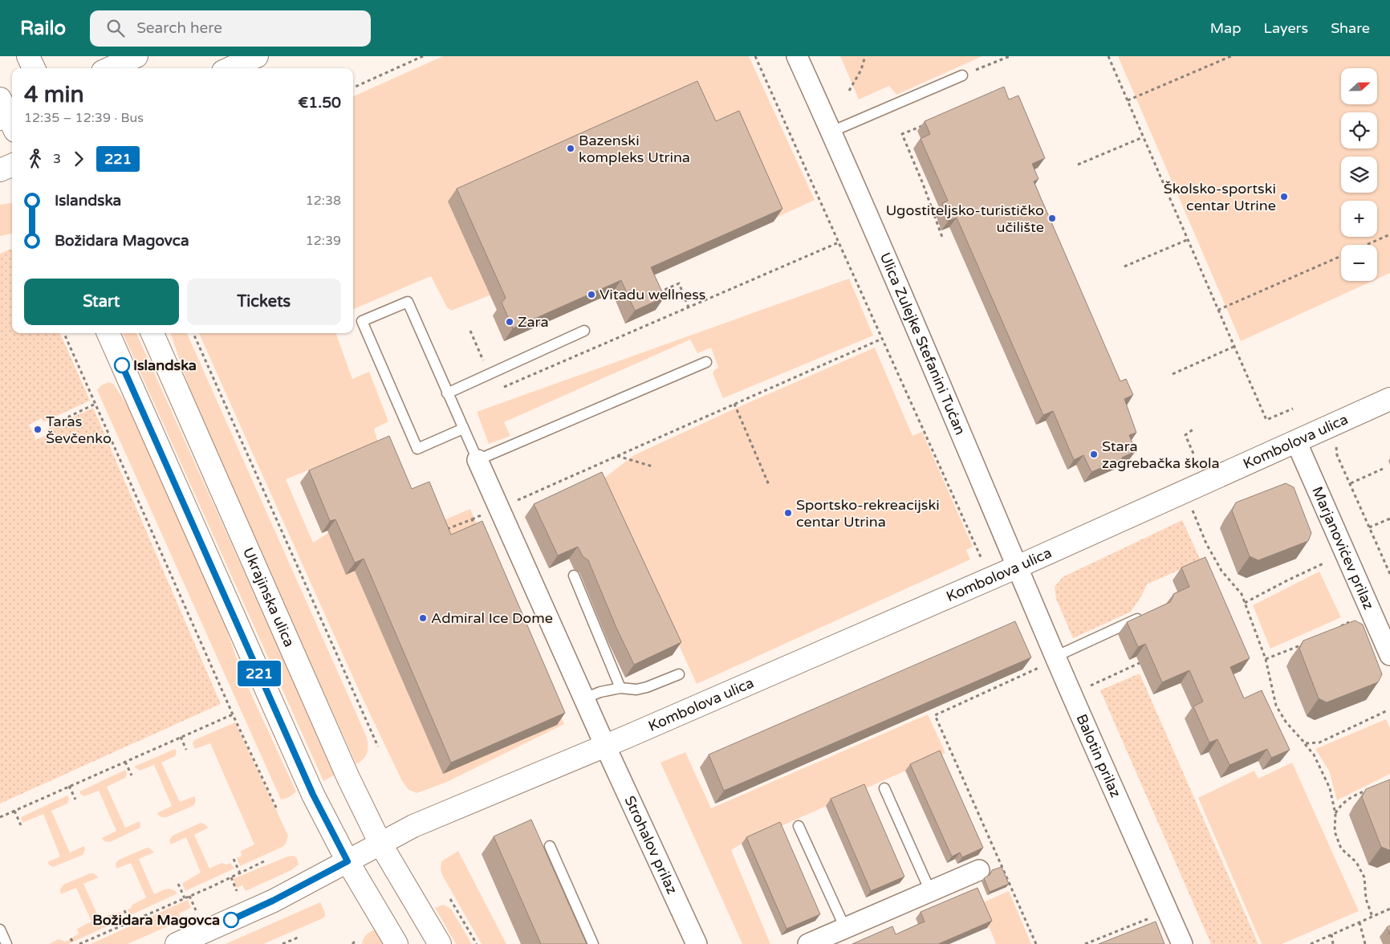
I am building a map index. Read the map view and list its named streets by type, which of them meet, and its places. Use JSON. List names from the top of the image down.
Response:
{
  "streets": {
    "street": [
      "Ulica Zulejke Stefanini Tućan",
      "Kombolova ulica",
      "Marjanovićev prilaz",
      "Ukrajinska ulica",
      "Balotin prilaz",
      "Strohalov prilaz"
    ]
  },
  "crossings": [
    ["Ulica Zulejke Stefanini Tućan", "Kombolova ulica"],
    ["Ulica Zulejke Stefanini Tućan", "Balotin prilaz"],
    ["Kombolova ulica", "Marjanovićev prilaz"],
    ["Kombolova ulica", "Ukrajinska ulica"],
    ["Kombolova ulica", "Balotin prilaz"],
    ["Kombolova ulica", "Strohalov prilaz"]
  ],
  "places": [
    "Bazenski kompleks Utrina",
    "Školsko-sportski centar Utrine",
    "Ugostiteljsko-turističko učilište",
    "Vitadu wellness",
    "Zara",
    "Islandska",
    "Taras Ševčenko",
    "Stara zagrebačka škola",
    "Sportsko-rekreacijski centar Utrina",
    "Admiral Ice Dome",
    "Božidara Magovca"
  ],
  "lines": ["bus line 221"],
  "north": "right",
  "page": {
    "header": "Railo",
    "search": "Search here",
    "nav": ["Map", "Layers", "Share"],
    "on_map": "221",
    "map_buttons": ["+", "−"],
    "heading": ["4 min", "12:35 – 12:39 · Bus", "€1.50"],
    "legs": ["3", "221"],
    "list": [
      {
        "name": "Islandska",
        "value": "12:38"
      },
      {
        "name": "Božidara Magovca",
        "value": "12:39"
      }
    ],
    "buttons": ["Start", "Tickets"]
  }
}
